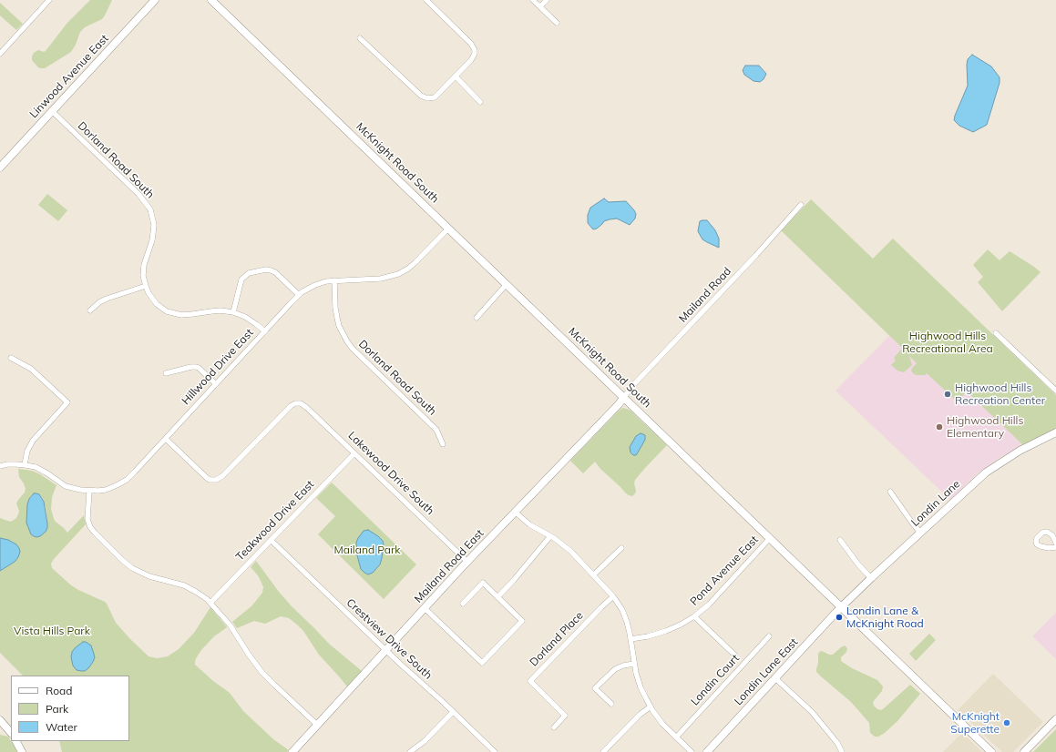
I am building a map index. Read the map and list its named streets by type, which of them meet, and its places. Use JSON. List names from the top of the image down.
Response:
{
  "streets": {
    "street": [
      "Linwood Avenue East",
      "Dorland Road South",
      "McKnight Road South",
      "Mailand Road",
      "Hillwood Drive East",
      "Lakewood Drive South",
      "Londin Lane",
      "Teakwood Drive East",
      "Mailand Road East",
      "Pond Avenue East",
      "Crestview Drive South",
      "Dorland Place",
      "Londin Lane East",
      "Londin Court"
    ]
  },
  "crossings": [
    ["Linwood Avenue East", "Dorland Road South"],
    ["Dorland Road South", "Hillwood Drive East"],
    ["McKnight Road South", "Mailand Road"],
    ["McKnight Road South", "Hillwood Drive East"],
    ["McKnight Road South", "Londin Lane"],
    ["McKnight Road South", "Mailand Road East"],
    ["McKnight Road South", "Pond Avenue East"],
    ["McKnight Road South", "Londin Lane East"],
    ["Mailand Road", "Mailand Road East"],
    ["Hillwood Drive East", "Lakewood Drive South"],
    ["Lakewood Drive South", "Teakwood Drive East"],
    ["Lakewood Drive South", "Mailand Road East"],
    ["Londin Lane", "Londin Lane East"],
    ["Teakwood Drive East", "Crestview Drive South"],
    ["Mailand Road East", "Crestview Drive South"]
  ],
  "parks": ["Highwood Hills Recreational Area", "Mailand Park", "Vista Hills Park"],
  "places": [
    "Highwood Hills Recreation Center",
    "Highwood Hills Elementary",
    "Londin Lane & McKnight Road",
    "McKnight Superette"
  ],
  "legend": ["Road", "Park", "Water"]
}
